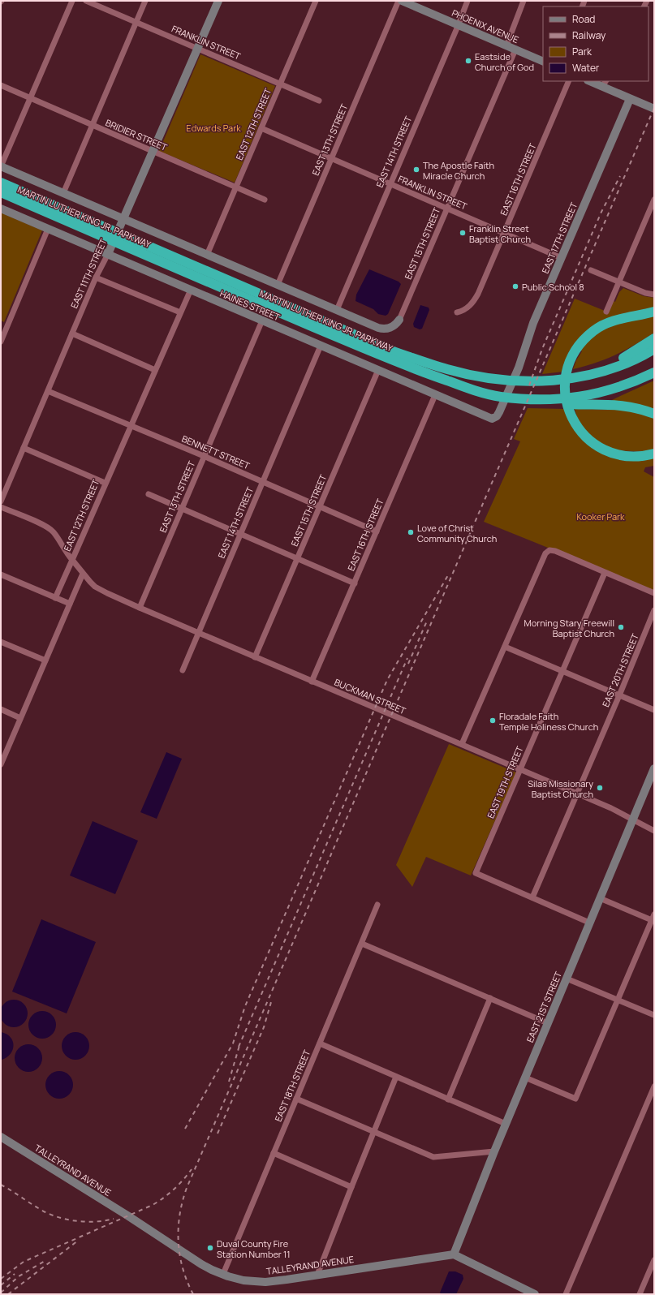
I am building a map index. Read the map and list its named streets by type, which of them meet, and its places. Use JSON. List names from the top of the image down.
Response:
{
  "streets": {
    "highway": ["MARTIN LUTHER KING JR. PARKWAY"],
    "street": [
      "PHOENIX AVENUE",
      "FRANKLIN STREET",
      "EAST 12TH STREET",
      "BRIDIER STREET",
      "EAST 13TH STREET",
      "EAST 14TH STREET",
      "EAST 16TH STREET",
      "EAST 17TH STREET",
      "EAST 15TH STREET",
      "EAST 11TH STREET",
      "HAINES STREET",
      "BENNETT STREET",
      "EAST 20TH STREET",
      "BUCKMAN STREET",
      "EAST 19TH STREET",
      "EAST 21ST STREET",
      "EAST 18TH STREET",
      "TALLEYRAND AVENUE"
    ]
  },
  "crossings": [
    ["PHOENIX AVENUE", "EAST 14TH STREET"],
    ["PHOENIX AVENUE", "EAST 15TH STREET"],
    ["FRANKLIN STREET", "EAST 12TH STREET"],
    ["FRANKLIN STREET", "EAST 13TH STREET"],
    ["FRANKLIN STREET", "EAST 14TH STREET"],
    ["FRANKLIN STREET", "EAST 16TH STREET"],
    ["FRANKLIN STREET", "EAST 17TH STREET"],
    ["FRANKLIN STREET", "EAST 15TH STREET"],
    ["FRANKLIN STREET", "EAST 11TH STREET"],
    ["EAST 12TH STREET", "BRIDIER STREET"],
    ["EAST 12TH STREET", "HAINES STREET"],
    ["EAST 12TH STREET", "BENNETT STREET"],
    ["EAST 12TH STREET", "BUCKMAN STREET"],
    ["BRIDIER STREET", "EAST 11TH STREET"],
    ["EAST 13TH STREET", "HAINES STREET"],
    ["EAST 13TH STREET", "BENNETT STREET"],
    ["EAST 13TH STREET", "BUCKMAN STREET"],
    ["EAST 14TH STREET", "HAINES STREET"],
    ["EAST 14TH STREET", "BENNETT STREET"],
    ["EAST 14TH STREET", "BUCKMAN STREET"],
    ["EAST 16TH STREET", "HAINES STREET"],
    ["EAST 16TH STREET", "BENNETT STREET"],
    ["EAST 16TH STREET", "BUCKMAN STREET"],
    ["EAST 17TH STREET", "HAINES STREET"],
    ["EAST 15TH STREET", "HAINES STREET"],
    ["EAST 15TH STREET", "BENNETT STREET"],
    ["EAST 15TH STREET", "BUCKMAN STREET"],
    ["EAST 11TH STREET", "HAINES STREET"],
    ["EAST 11TH STREET", "BENNETT STREET"],
    ["EAST 20TH STREET", "BUCKMAN STREET"],
    ["EAST 20TH STREET", "EAST 19TH STREET"],
    ["BUCKMAN STREET", "EAST 19TH STREET"],
    ["BUCKMAN STREET", "EAST 21ST STREET"],
    ["EAST 21ST STREET", "TALLEYRAND AVENUE"],
    ["EAST 18TH STREET", "TALLEYRAND AVENUE"]
  ],
  "parks": ["Edwards Park", "Kooker Park"],
  "places": [
    "Eastside Church of God",
    "The Apostle Faith Miracle Church",
    "Franklin Street Baptist Church",
    "Public School 8",
    "Love of Christ Community Church",
    "Morning Stary Freewill Baptist Church",
    "Floradale Faith Temple Holiness Church",
    "Silas Missionary Baptist Church",
    "Duval County Fire Station Number 11"
  ],
  "legend": [
    "Road",
    "Railway",
    "Park",
    "Water"
  ]
}
